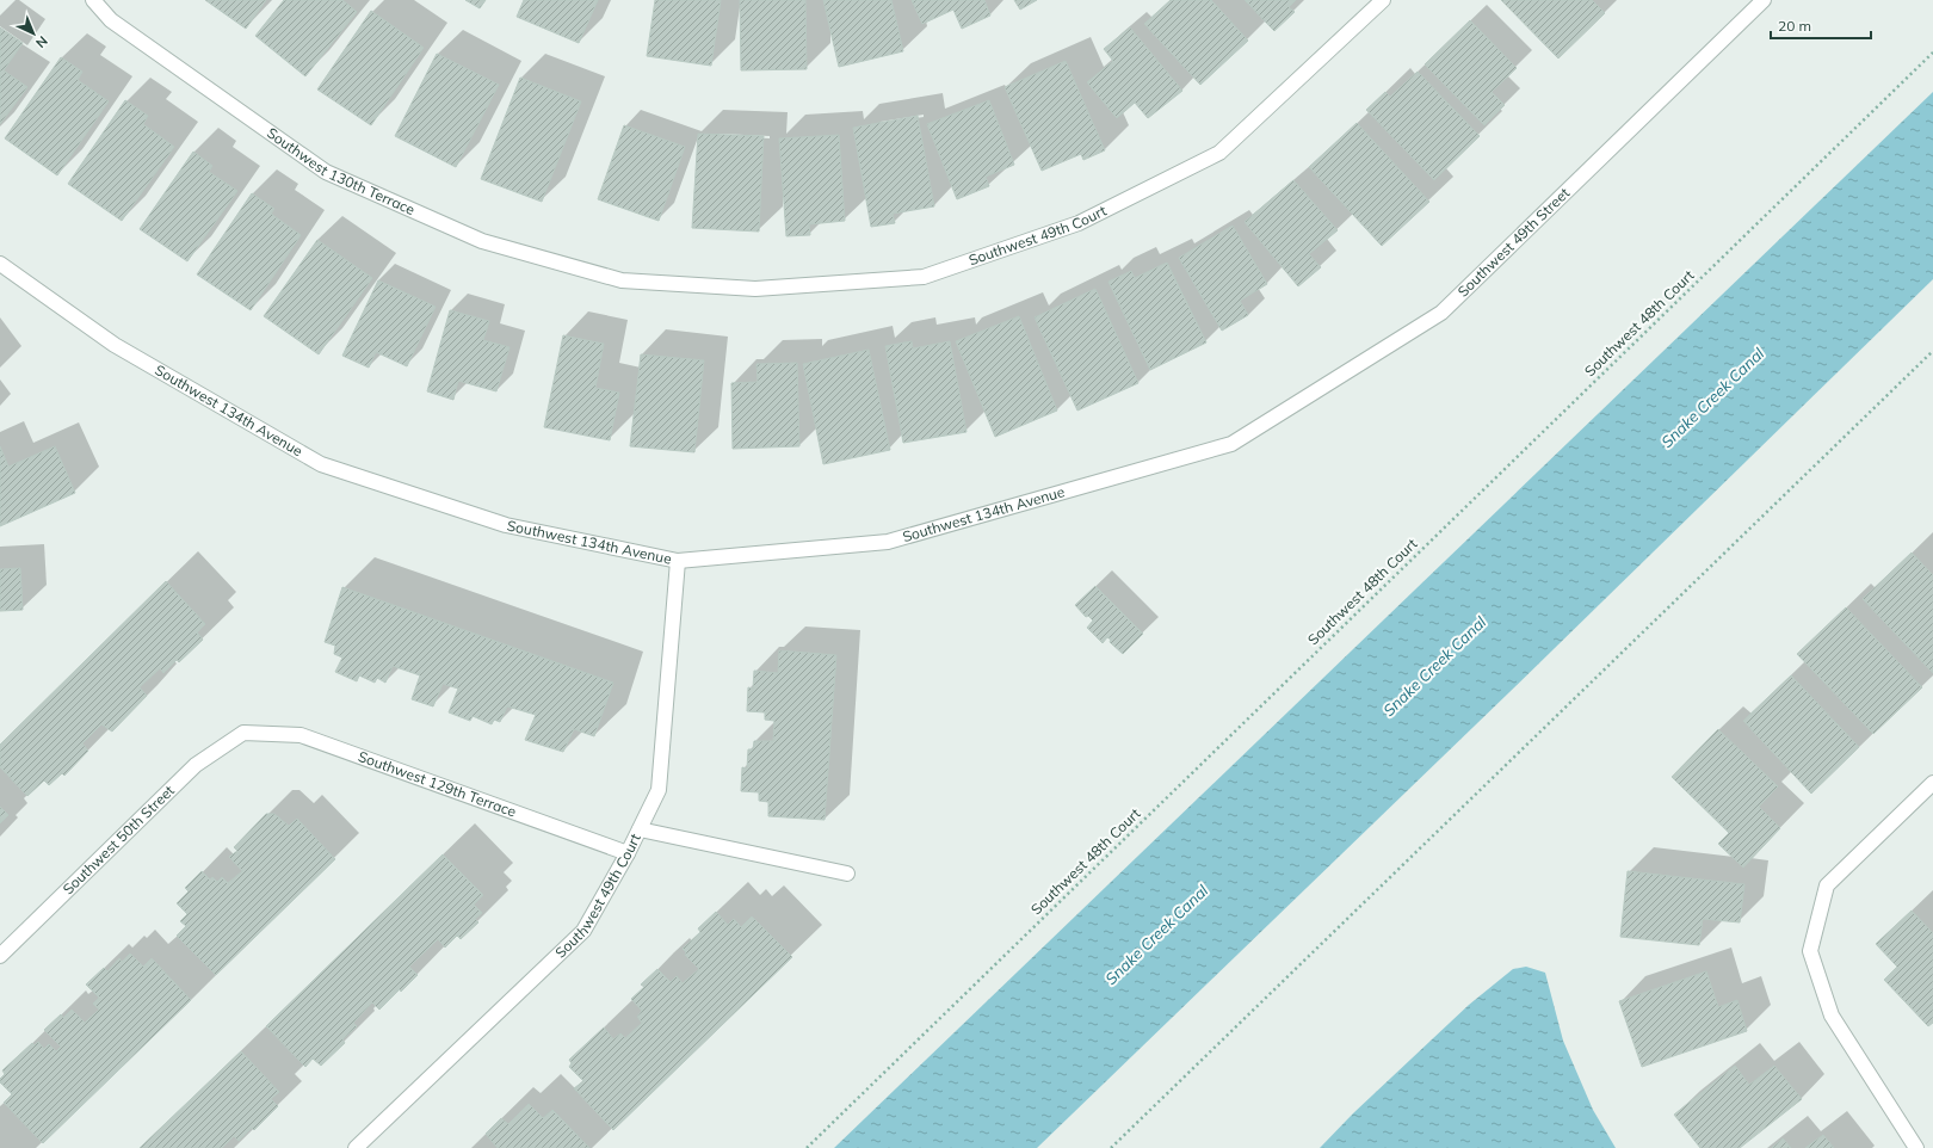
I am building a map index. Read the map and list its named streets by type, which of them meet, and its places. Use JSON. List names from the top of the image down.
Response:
{
  "streets": {
    "street": [
      "Southwest 130th Terrace",
      "Southwest 49th Court",
      "Southwest 49th Street",
      "Southwest 134th Avenue",
      "Southwest 129th Terrace",
      "Southwest 50th Street"
    ],
    "path": ["Southwest 48th Court"]
  },
  "crossings": [
    ["Southwest 130th Terrace", "Southwest 49th Court"],
    ["Southwest 49th Court", "Southwest 134th Avenue"],
    ["Southwest 49th Court", "Southwest 129th Terrace"],
    ["Southwest 49th Street", "Southwest 134th Avenue"],
    ["Southwest 129th Terrace", "Southwest 50th Street"]
  ],
  "water": ["Snake Creek Canal"],
  "scale_bar": "20 m",
  "north": "bottom right"
}
